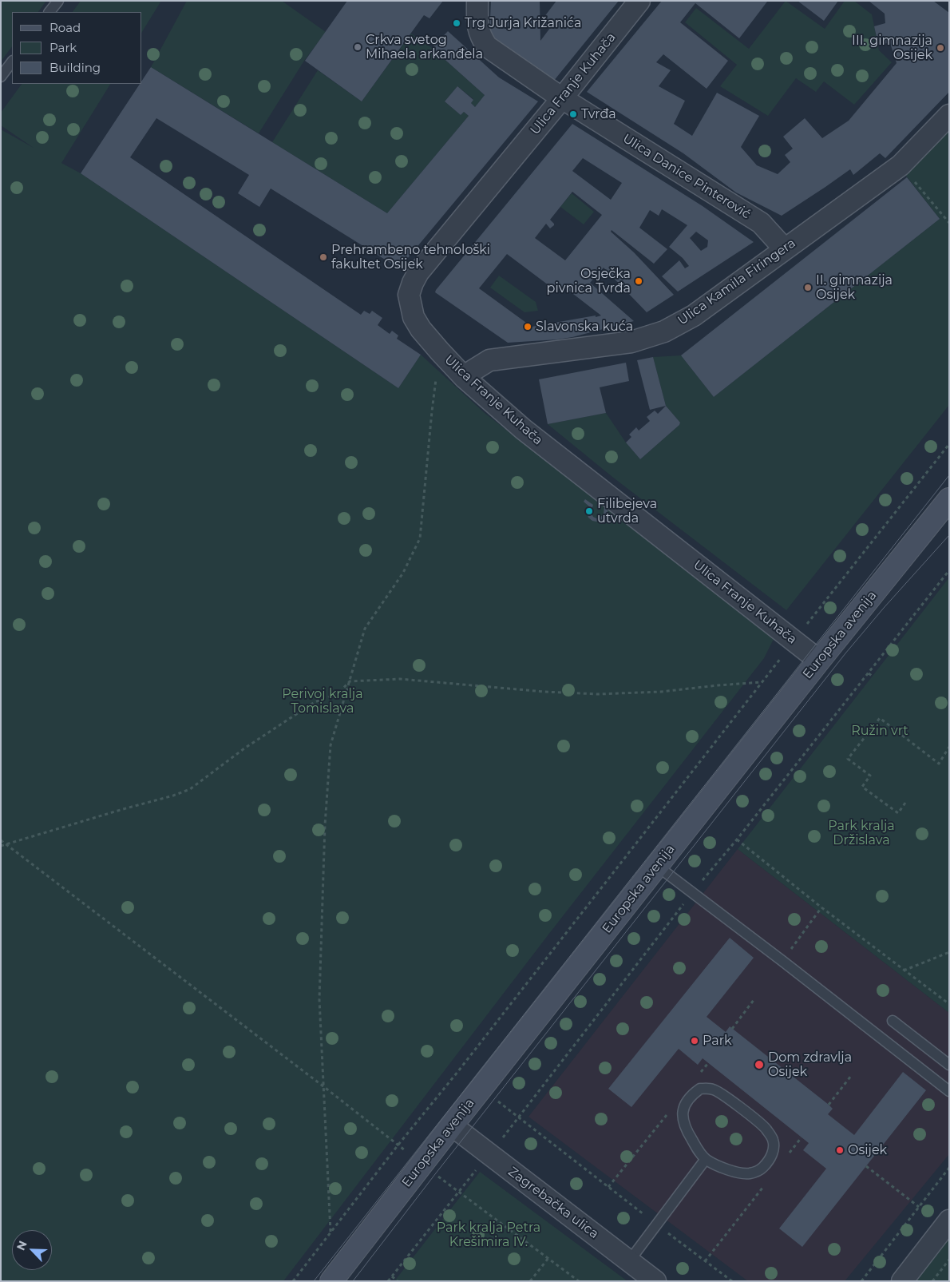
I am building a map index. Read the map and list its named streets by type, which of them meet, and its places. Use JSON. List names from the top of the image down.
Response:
{
  "streets": {
    "street": [
      "Ulica Franje Kuhača",
      "Ulica Danice Pinterović",
      "Ulica Kamila Firingera",
      "Europska avenija",
      "Zagrebačka ulica"
    ]
  },
  "crossings": [
    ["Ulica Franje Kuhača", "Ulica Danice Pinterović"],
    ["Ulica Franje Kuhača", "Ulica Kamila Firingera"],
    ["Ulica Franje Kuhača", "Europska avenija"],
    ["Ulica Danice Pinterović", "Ulica Kamila Firingera"],
    ["Europska avenija", "Zagrebačka ulica"]
  ],
  "parks": [
    "Perivoj kralja Tomislava",
    "Ružin vrt",
    "Park kralja Držislava",
    "Park kralja Petra Krešimira IV."
  ],
  "places": [
    "Trg Jurja Križanića",
    "Crkva svetog Mihaela arkanđela",
    "III. gimnazija Osijek",
    "Tvrđa",
    "Prehrambeno tehnološki fakultet Osijek",
    "Osječka pivnica Tvrđa",
    "II. gimnazija Osijek",
    "Slavonska kuća",
    "Filibejeva utvrda",
    "Park",
    "Dom zdravlja Osijek",
    "Osijek"
  ],
  "legend": ["Road", "Park", "Building"],
  "north": "top left"
}
